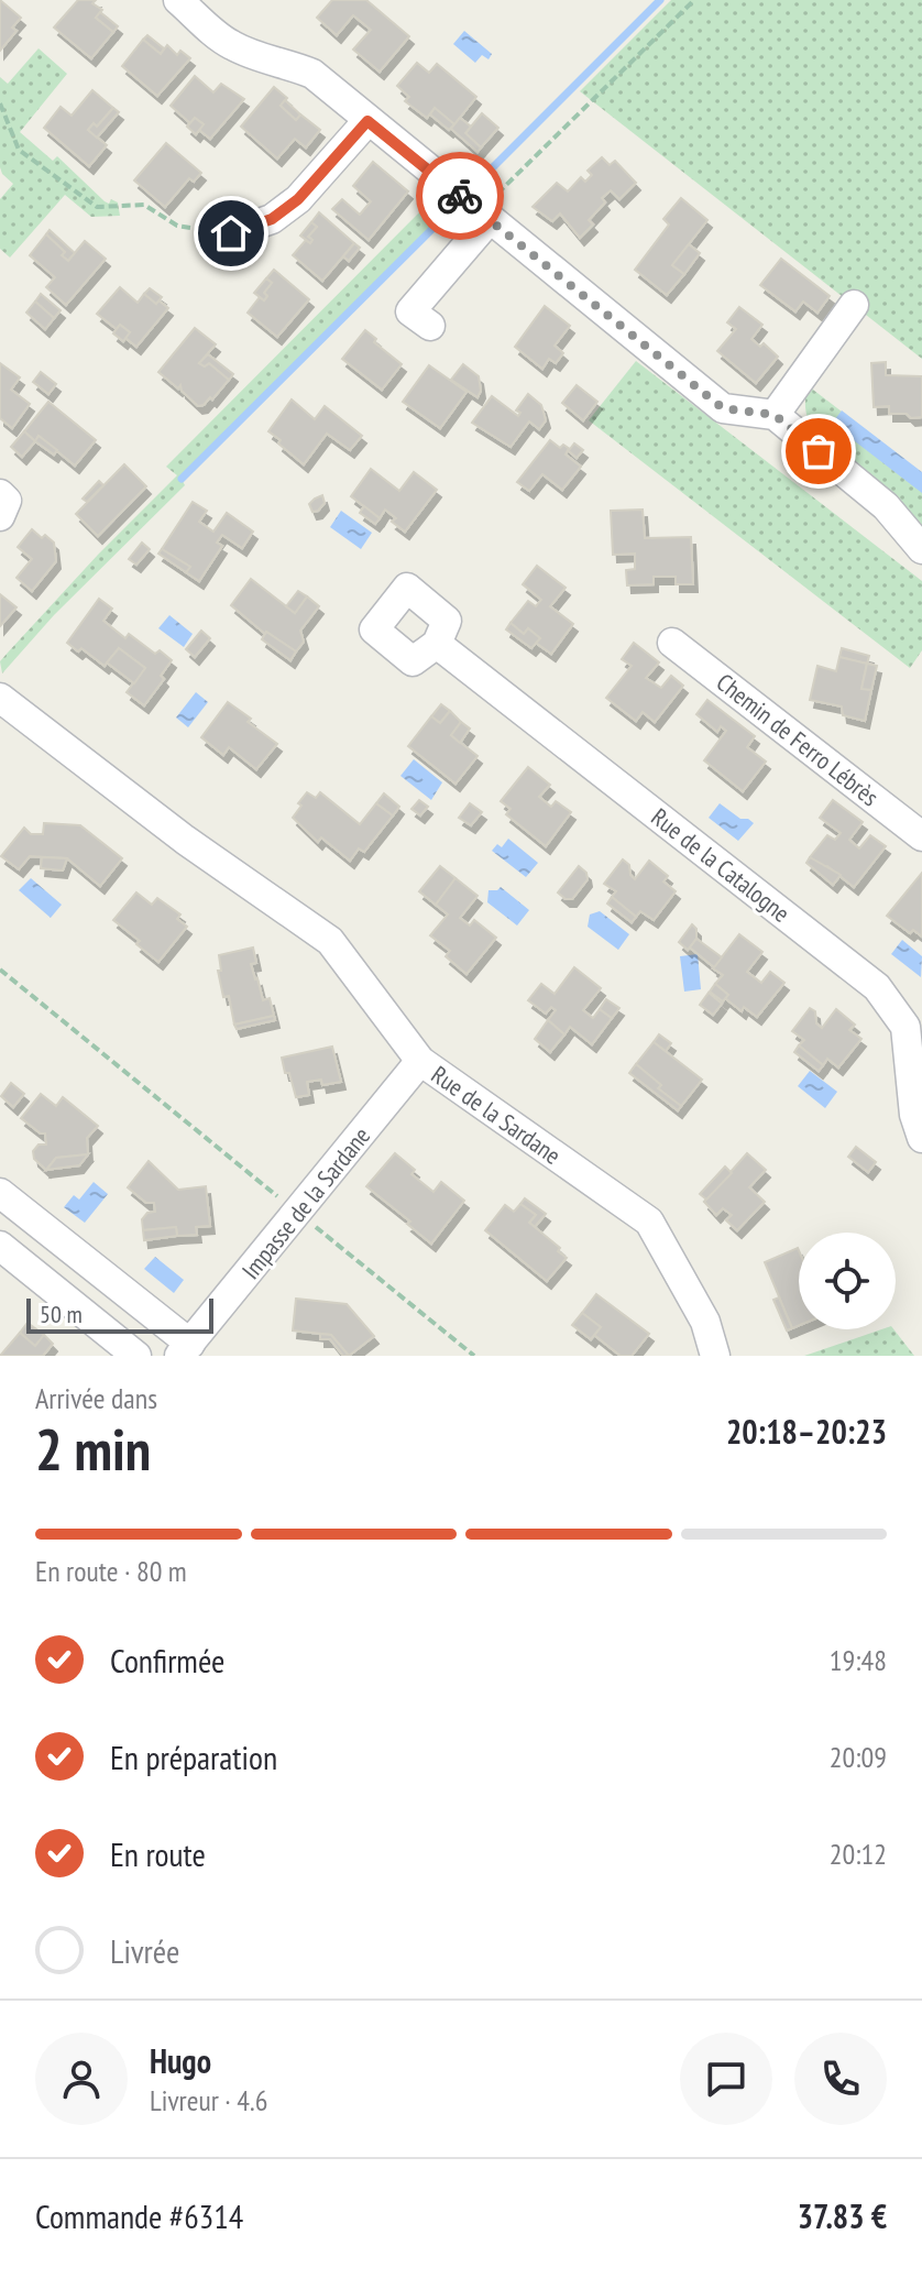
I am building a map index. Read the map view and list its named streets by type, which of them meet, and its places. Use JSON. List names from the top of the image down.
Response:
{
  "streets": {
    "street": [
      "Chemin de Ferro Lébrès",
      "Rue de la Catalogne",
      "Rue de la Sardane",
      "Impasse de la Sardane"
    ]
  },
  "crossings": [
    ["Rue de la Sardane", "Impasse de la Sardane"]
  ],
  "scale_bar": "50 m",
  "page": {
    "scale": "50 m",
    "heading": ["2 min", "Arrivée dans", "20:18–20:23"],
    "panel": [
      "Hugo",
      "Livreur · 4.6",
      "Commande #6314",
      "37.83 €"
    ],
    "bar": "En route · 80 m",
    "list": [
      ["Confirmée", "19:48"],
      ["En préparation", "20:09"],
      ["En route", "20:12"],
      "Livrée"
    ]
  }
}
